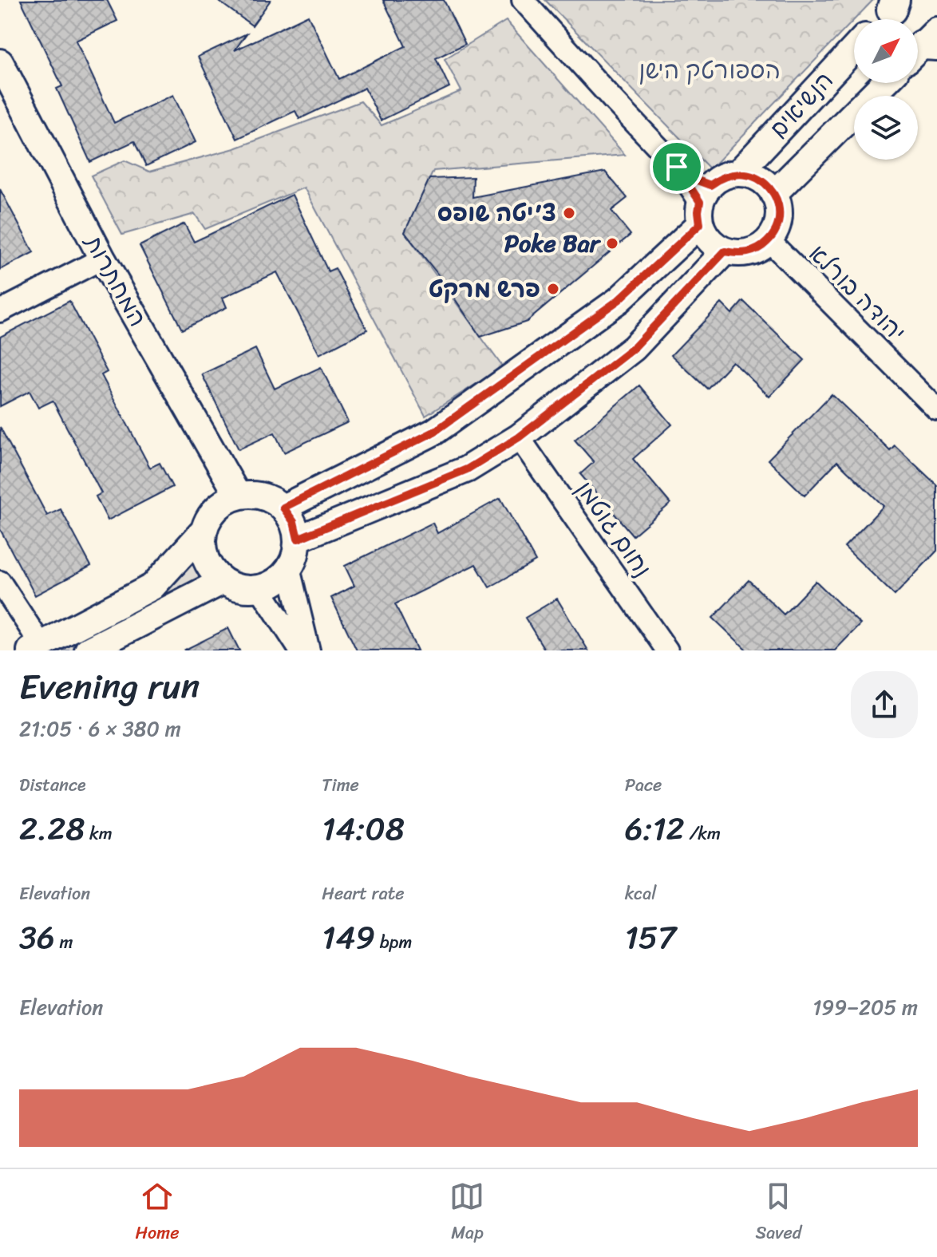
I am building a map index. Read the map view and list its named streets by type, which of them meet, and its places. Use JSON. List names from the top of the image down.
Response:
{
  "streets": {
    "street": [
      "הנשיאים",
      "המחתרות",
      "יהודה בורלא",
      "נחום גוטמן"
    ]
  },
  "crossings": [
    ["הנשיאים", "יהודה בורלא"]
  ],
  "parks": ["הספורטק הישן"],
  "places": ["צ'יטה שופס", "Poke Bar", "פרש מרקט"],
  "north": "top right",
  "page": {
    "heading": ["Evening run", "21:05 · 6 × 380 m"],
    "stats": [
      ["Distance", "2.28 km"],
      ["Time", "14:08"],
      ["Pace", "6:12 /km"],
      ["Elevation", "36 m"],
      ["Heart rate", "149 bpm"],
      ["kcal", "157"]
    ],
    "chart": ["Elevation", "199–205 m"],
    "tabs": ["Home", "Map", "Saved"]
  }
}
